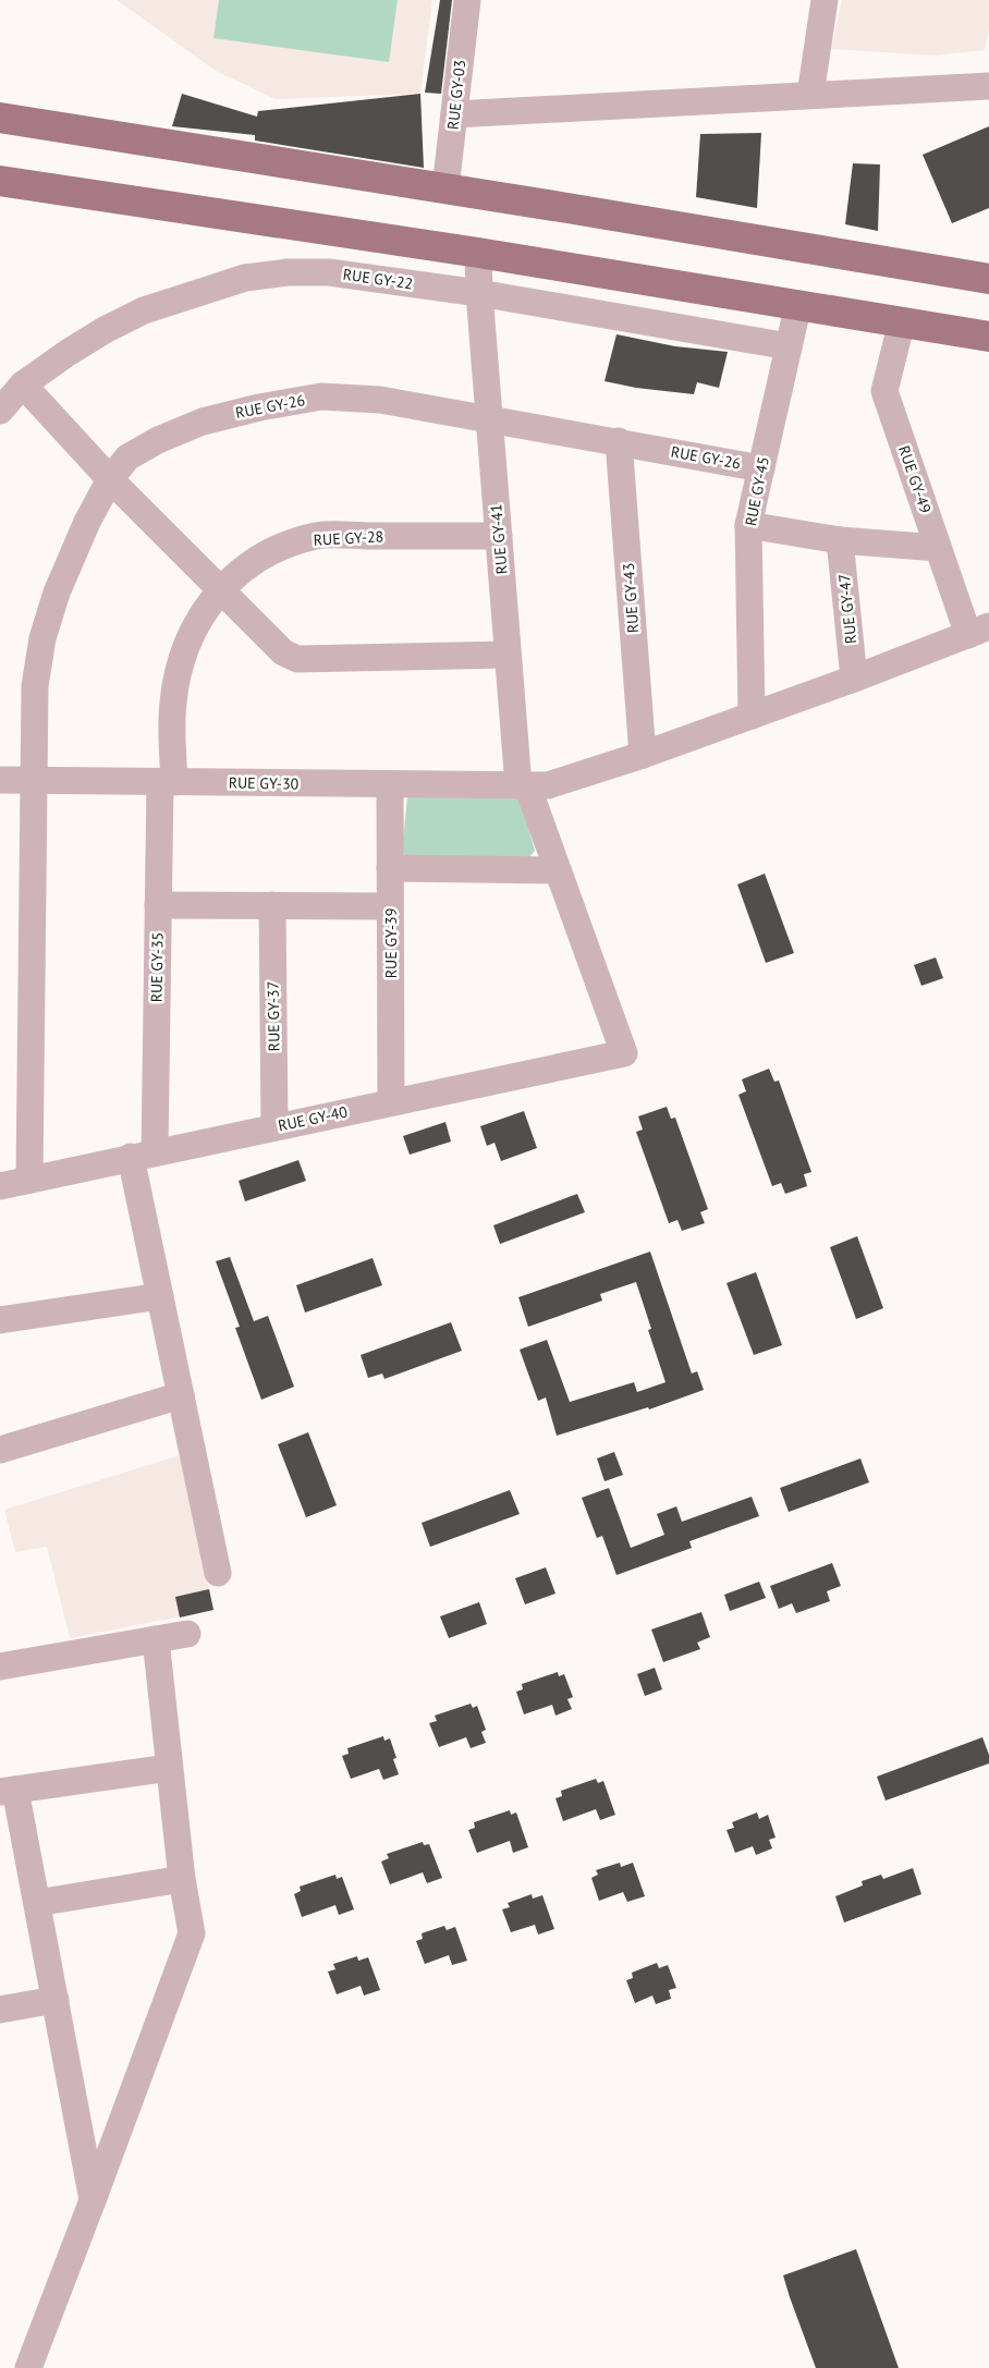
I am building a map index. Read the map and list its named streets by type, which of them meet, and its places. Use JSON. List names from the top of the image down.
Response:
{
  "streets": {
    "street": [
      "RUE GY-03",
      "RUE GY-22",
      "RUE GY-26",
      "RUE GY-49",
      "RUE GY-45",
      "RUE GY-28",
      "RUE GY-41",
      "RUE GY-43",
      "RUE GY-47",
      "RUE GY-30",
      "RUE GY-39",
      "RUE GY-35",
      "RUE GY-37",
      "RUE GY-40"
    ]
  },
  "crossings": [
    ["RUE GY-22", "RUE GY-45"],
    ["RUE GY-22", "RUE GY-41"],
    ["RUE GY-26", "RUE GY-45"],
    ["RUE GY-26", "RUE GY-41"],
    ["RUE GY-26", "RUE GY-43"],
    ["RUE GY-26", "RUE GY-30"],
    ["RUE GY-26", "RUE GY-40"],
    ["RUE GY-49", "RUE GY-30"],
    ["RUE GY-45", "RUE GY-30"],
    ["RUE GY-28", "RUE GY-41"],
    ["RUE GY-28", "RUE GY-30"],
    ["RUE GY-28", "RUE GY-35"],
    ["RUE GY-41", "RUE GY-30"],
    ["RUE GY-41", "RUE GY-40"],
    ["RUE GY-43", "RUE GY-30"],
    ["RUE GY-47", "RUE GY-30"],
    ["RUE GY-30", "RUE GY-39"],
    ["RUE GY-30", "RUE GY-35"],
    ["RUE GY-39", "RUE GY-40"],
    ["RUE GY-35", "RUE GY-40"],
    ["RUE GY-37", "RUE GY-40"]
  ]
}
